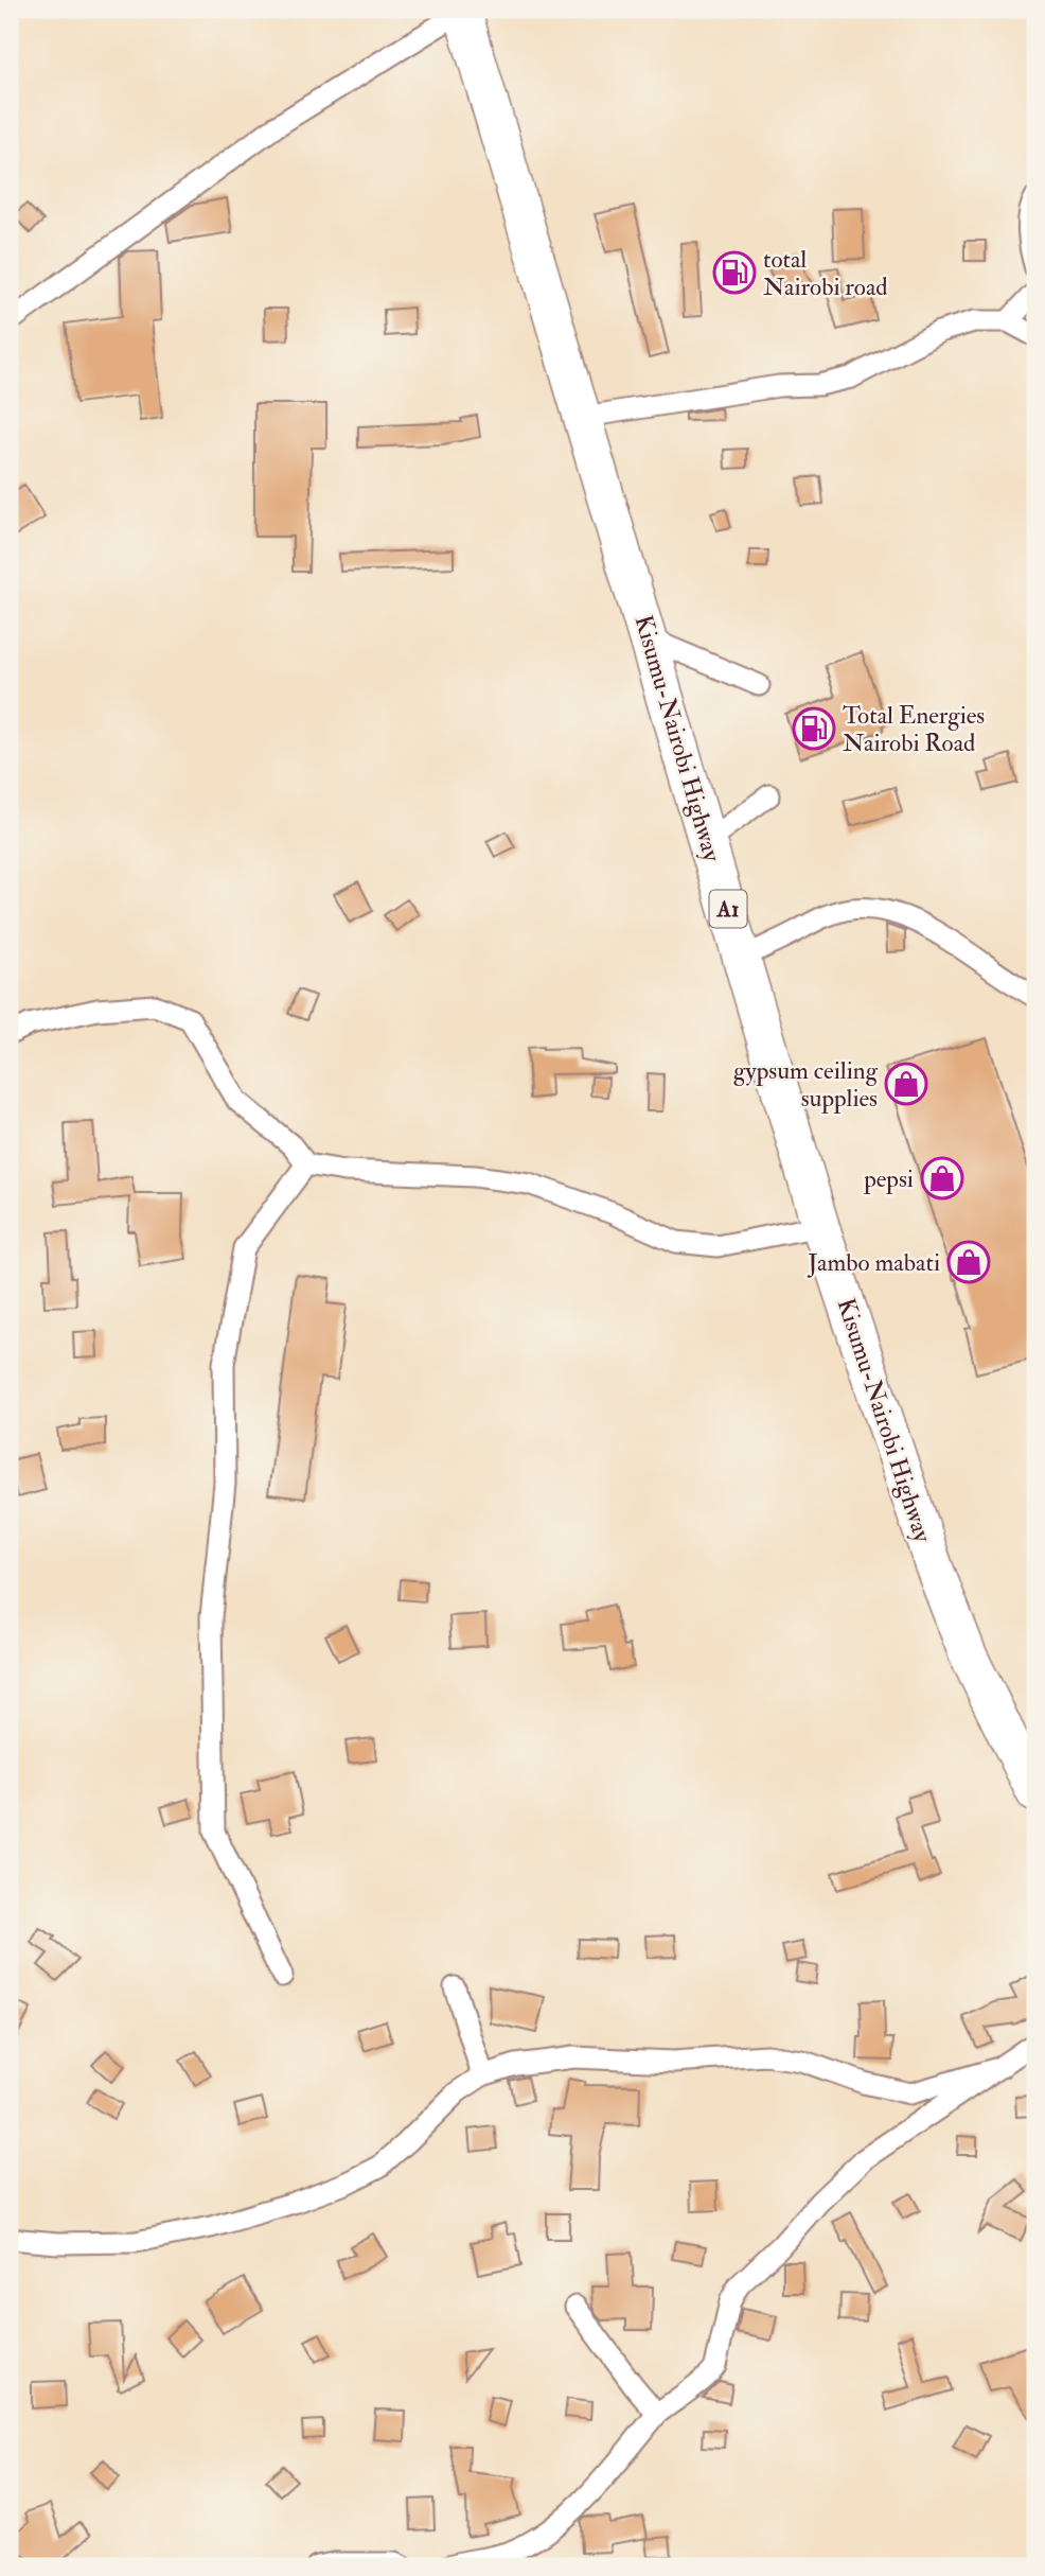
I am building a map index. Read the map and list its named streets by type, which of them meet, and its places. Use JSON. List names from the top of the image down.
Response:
{
  "streets": {
    "highway": ["Kisumu-Nairobi Highway", "A1"]
  },
  "places": {
    "fuel station": ["total Nairobi road", "Total Energies Nairobi Road"],
    "shop": ["gypsum ceiling supplies", "pepsi", "Jambo mabati"]
  }
}
